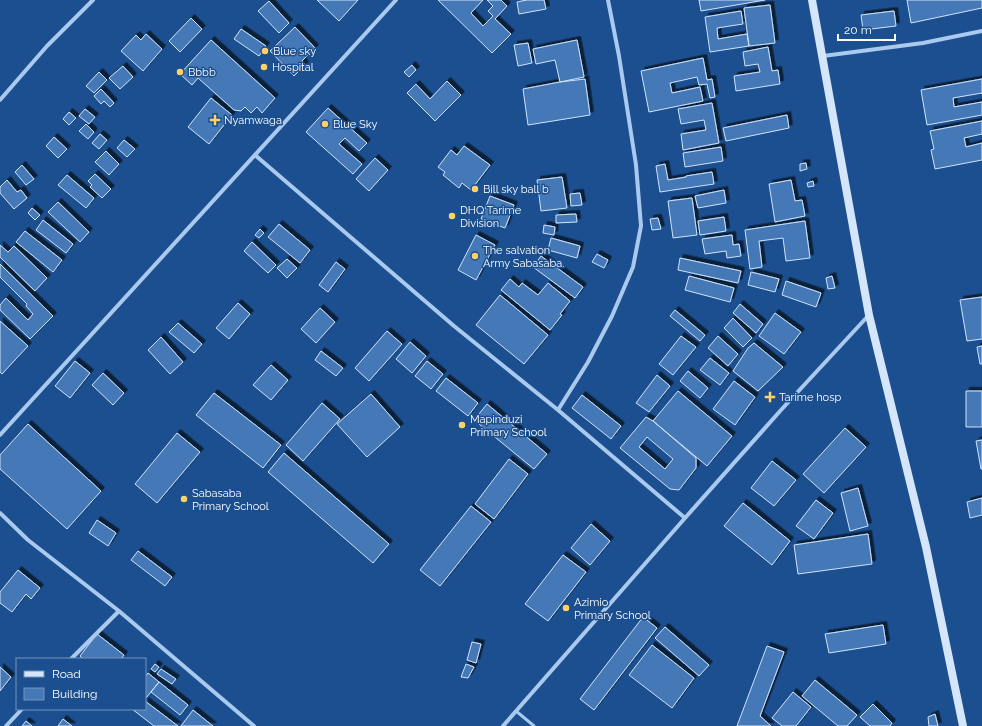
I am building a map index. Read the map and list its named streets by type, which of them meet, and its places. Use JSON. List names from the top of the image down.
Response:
{
  "places": {
    "other": [
      "Blue sky",
      "Hospital",
      "Bbbb",
      "Blue Sky",
      "Bill sky ball b",
      "DHQ Tarime Division",
      "The salvation Army Sabasaba.",
      "Mapinduzi Primary School",
      "Sabasaba Primary School",
      "Azimio Primary School"
    ],
    "health": ["Nyamwaga", "Tarime hosp"]
  },
  "legend": ["Road", "Building"],
  "scale_bar": "20 m"
}
